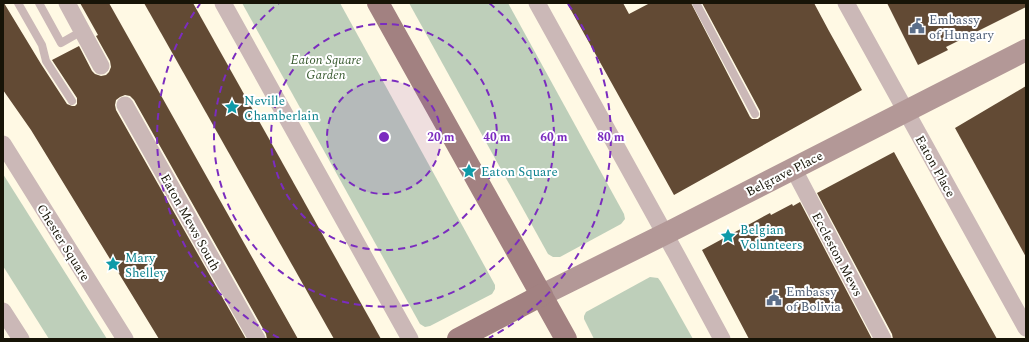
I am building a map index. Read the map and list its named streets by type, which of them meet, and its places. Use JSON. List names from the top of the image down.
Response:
{
  "streets": {
    "main road": ["Belgrave Place"],
    "street": [
      "Eaton Place",
      "Eaton Mews South",
      "Chester Square",
      "Eccleston Mews"
    ]
  },
  "crossings": [
    ["Eaton Place", "Belgrave Place"],
    ["Belgrave Place", "Eccleston Mews"]
  ],
  "parks": ["Eaton Square Garden"],
  "places": {
    "public building": ["Embassy of Hungary", "Embassy of Bolivia"],
    "place": [
      "Neville Chamberlain",
      "Eaton Square",
      "Belgian Volunteers",
      "Mary Shelley"
    ]
  },
  "rings": [
    "20 m",
    "40 m",
    "60 m",
    "80 m"
  ]
}
